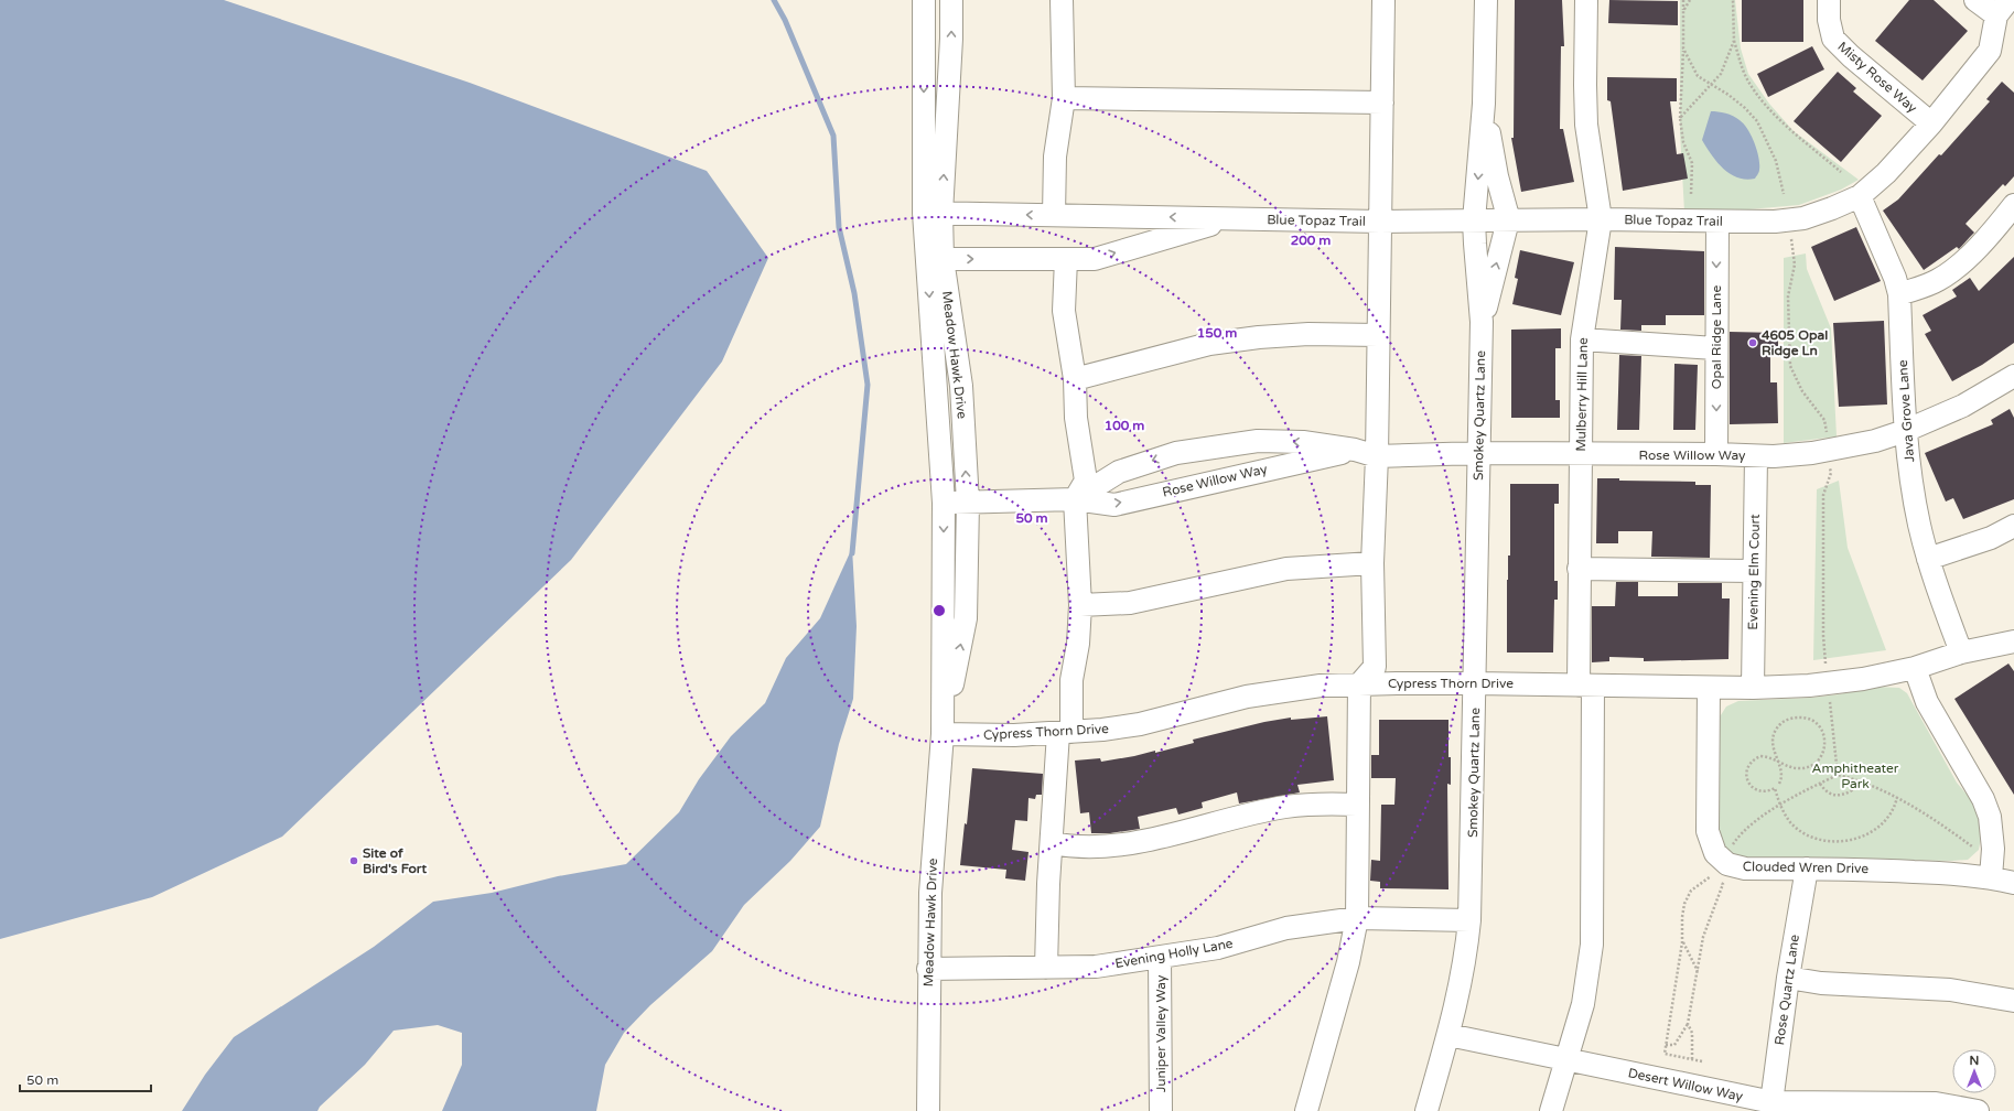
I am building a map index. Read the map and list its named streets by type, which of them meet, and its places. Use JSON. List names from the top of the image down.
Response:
{
  "streets": {
    "street": [
      "Misty Rose Way",
      "Blue Topaz Trail",
      "Opal Ridge Lane",
      "Meadow Hawk Drive",
      "Mulberry Hill Lane",
      "Java Grove Lane",
      "Smokey Quartz Lane",
      "Rose Willow Way",
      "Evening Elm Court",
      "Cypress Thorn Drive",
      "Clouded Wren Drive",
      "Evening Holly Lane",
      "Rose Quartz Lane",
      "Juniper Valley Way",
      "Desert Willow Way"
    ]
  },
  "crossings": [
    ["Misty Rose Way", "Blue Topaz Trail"],
    ["Blue Topaz Trail", "Opal Ridge Lane"],
    ["Blue Topaz Trail", "Meadow Hawk Drive"],
    ["Blue Topaz Trail", "Mulberry Hill Lane"],
    ["Blue Topaz Trail", "Java Grove Lane"],
    ["Blue Topaz Trail", "Smokey Quartz Lane"],
    ["Opal Ridge Lane", "Rose Willow Way"],
    ["Meadow Hawk Drive", "Rose Willow Way"],
    ["Meadow Hawk Drive", "Cypress Thorn Drive"],
    ["Meadow Hawk Drive", "Evening Holly Lane"],
    ["Mulberry Hill Lane", "Rose Willow Way"],
    ["Mulberry Hill Lane", "Cypress Thorn Drive"],
    ["Mulberry Hill Lane", "Desert Willow Way"],
    ["Java Grove Lane", "Rose Willow Way"],
    ["Java Grove Lane", "Cypress Thorn Drive"],
    ["Smokey Quartz Lane", "Rose Willow Way"],
    ["Smokey Quartz Lane", "Cypress Thorn Drive"],
    ["Smokey Quartz Lane", "Evening Holly Lane"],
    ["Smokey Quartz Lane", "Desert Willow Way"],
    ["Rose Willow Way", "Evening Elm Court"],
    ["Evening Elm Court", "Cypress Thorn Drive"],
    ["Clouded Wren Drive", "Rose Quartz Lane"],
    ["Evening Holly Lane", "Juniper Valley Way"],
    ["Rose Quartz Lane", "Desert Willow Way"]
  ],
  "one_way": ["Opal Ridge Lane"],
  "parks": ["Amphitheater Park"],
  "places": ["4605 Opal Ridge Ln", "Site of Bird's Fort"],
  "scale_bar": "50 m",
  "north": "top",
  "rings": [
    "200 m",
    "150 m",
    "100 m",
    "50 m"
  ]
}
